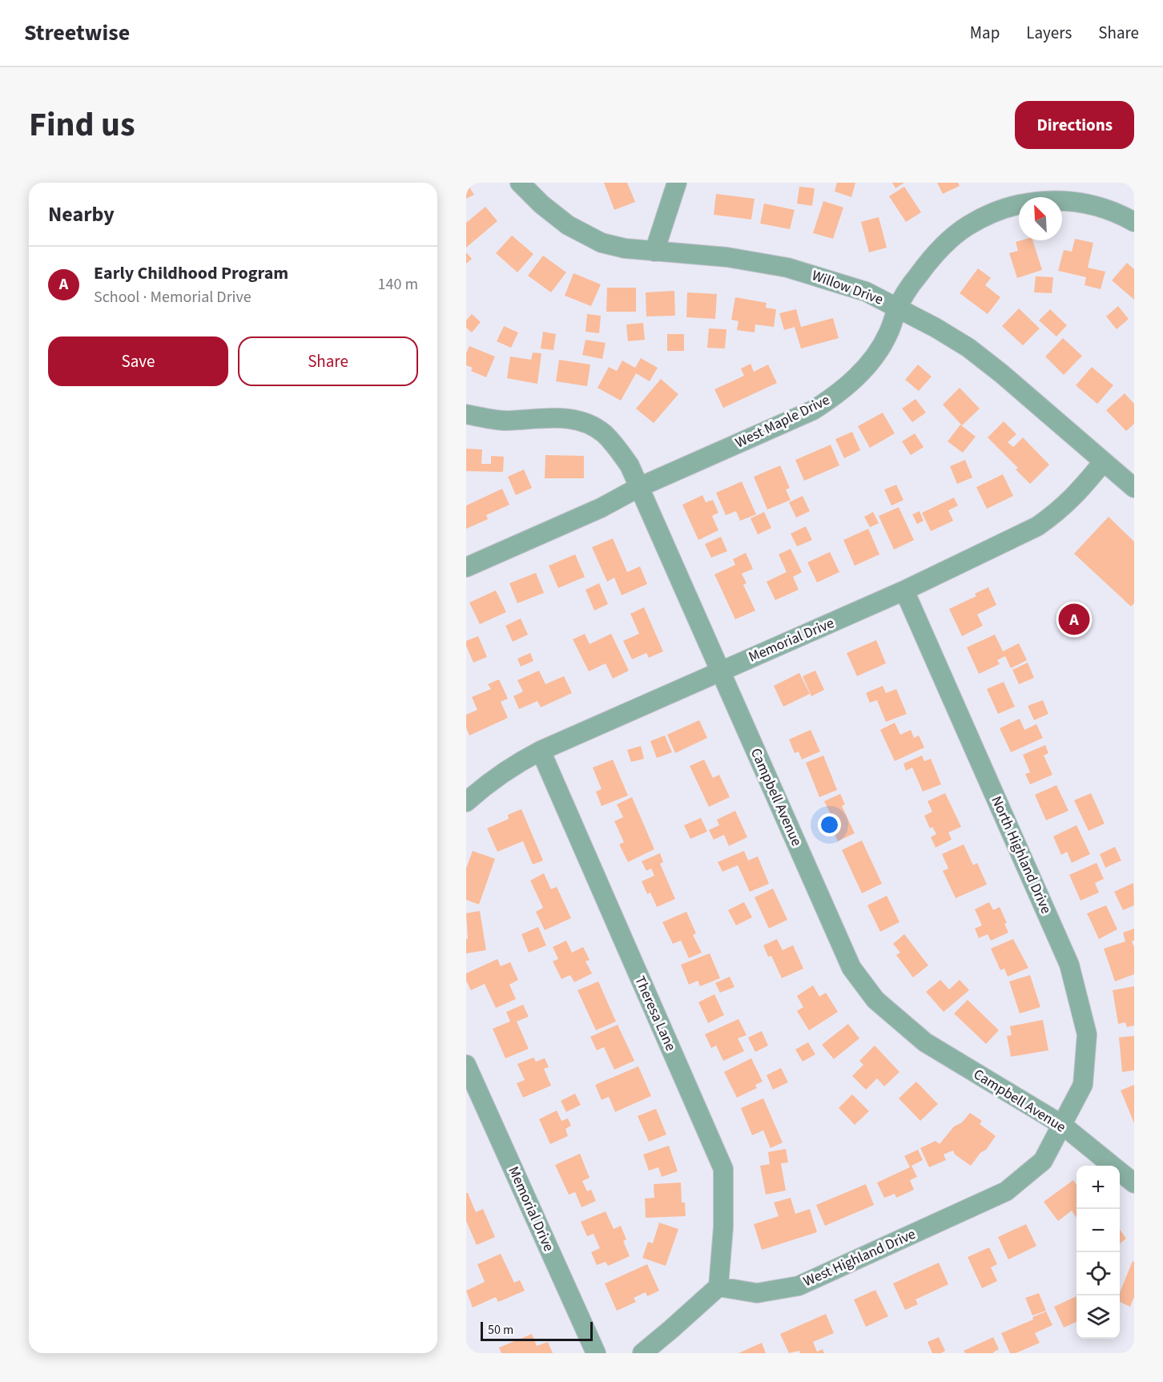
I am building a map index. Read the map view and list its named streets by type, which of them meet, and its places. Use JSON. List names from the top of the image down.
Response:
{
  "streets": {
    "street": [
      "Willow Drive",
      "West Maple Drive",
      "Memorial Drive",
      "Campbell Avenue",
      "North Highland Drive",
      "Theresa Lane",
      "West Highland Drive"
    ]
  },
  "crossings": [
    ["Willow Drive", "West Maple Drive"],
    ["Willow Drive", "Memorial Drive"],
    ["West Maple Drive", "Campbell Avenue"],
    ["Memorial Drive", "Campbell Avenue"],
    ["Memorial Drive", "North Highland Drive"],
    ["Memorial Drive", "Theresa Lane"],
    ["Campbell Avenue", "North Highland Drive"],
    ["Campbell Avenue", "West Highland Drive"],
    ["North Highland Drive", "West Highland Drive"],
    ["Theresa Lane", "West Highland Drive"]
  ],
  "scale_bar": "50 m",
  "north": "top left",
  "page": {
    "header": "Streetwise",
    "nav": ["Map", "Layers", "Share"],
    "title": "Find us",
    "buttons": [
      "Directions",
      ["Save", "Share"]
    ],
    "heading": "Nearby",
    "list": [
      {
        "mark": "A",
        "name": "Early Childhood Program",
        "note": "School · Memorial Drive",
        "value": "140 m"
      }
    ],
    "pins": "A",
    "map_buttons": ["+", "−"],
    "scale": "50 m"
  }
}
